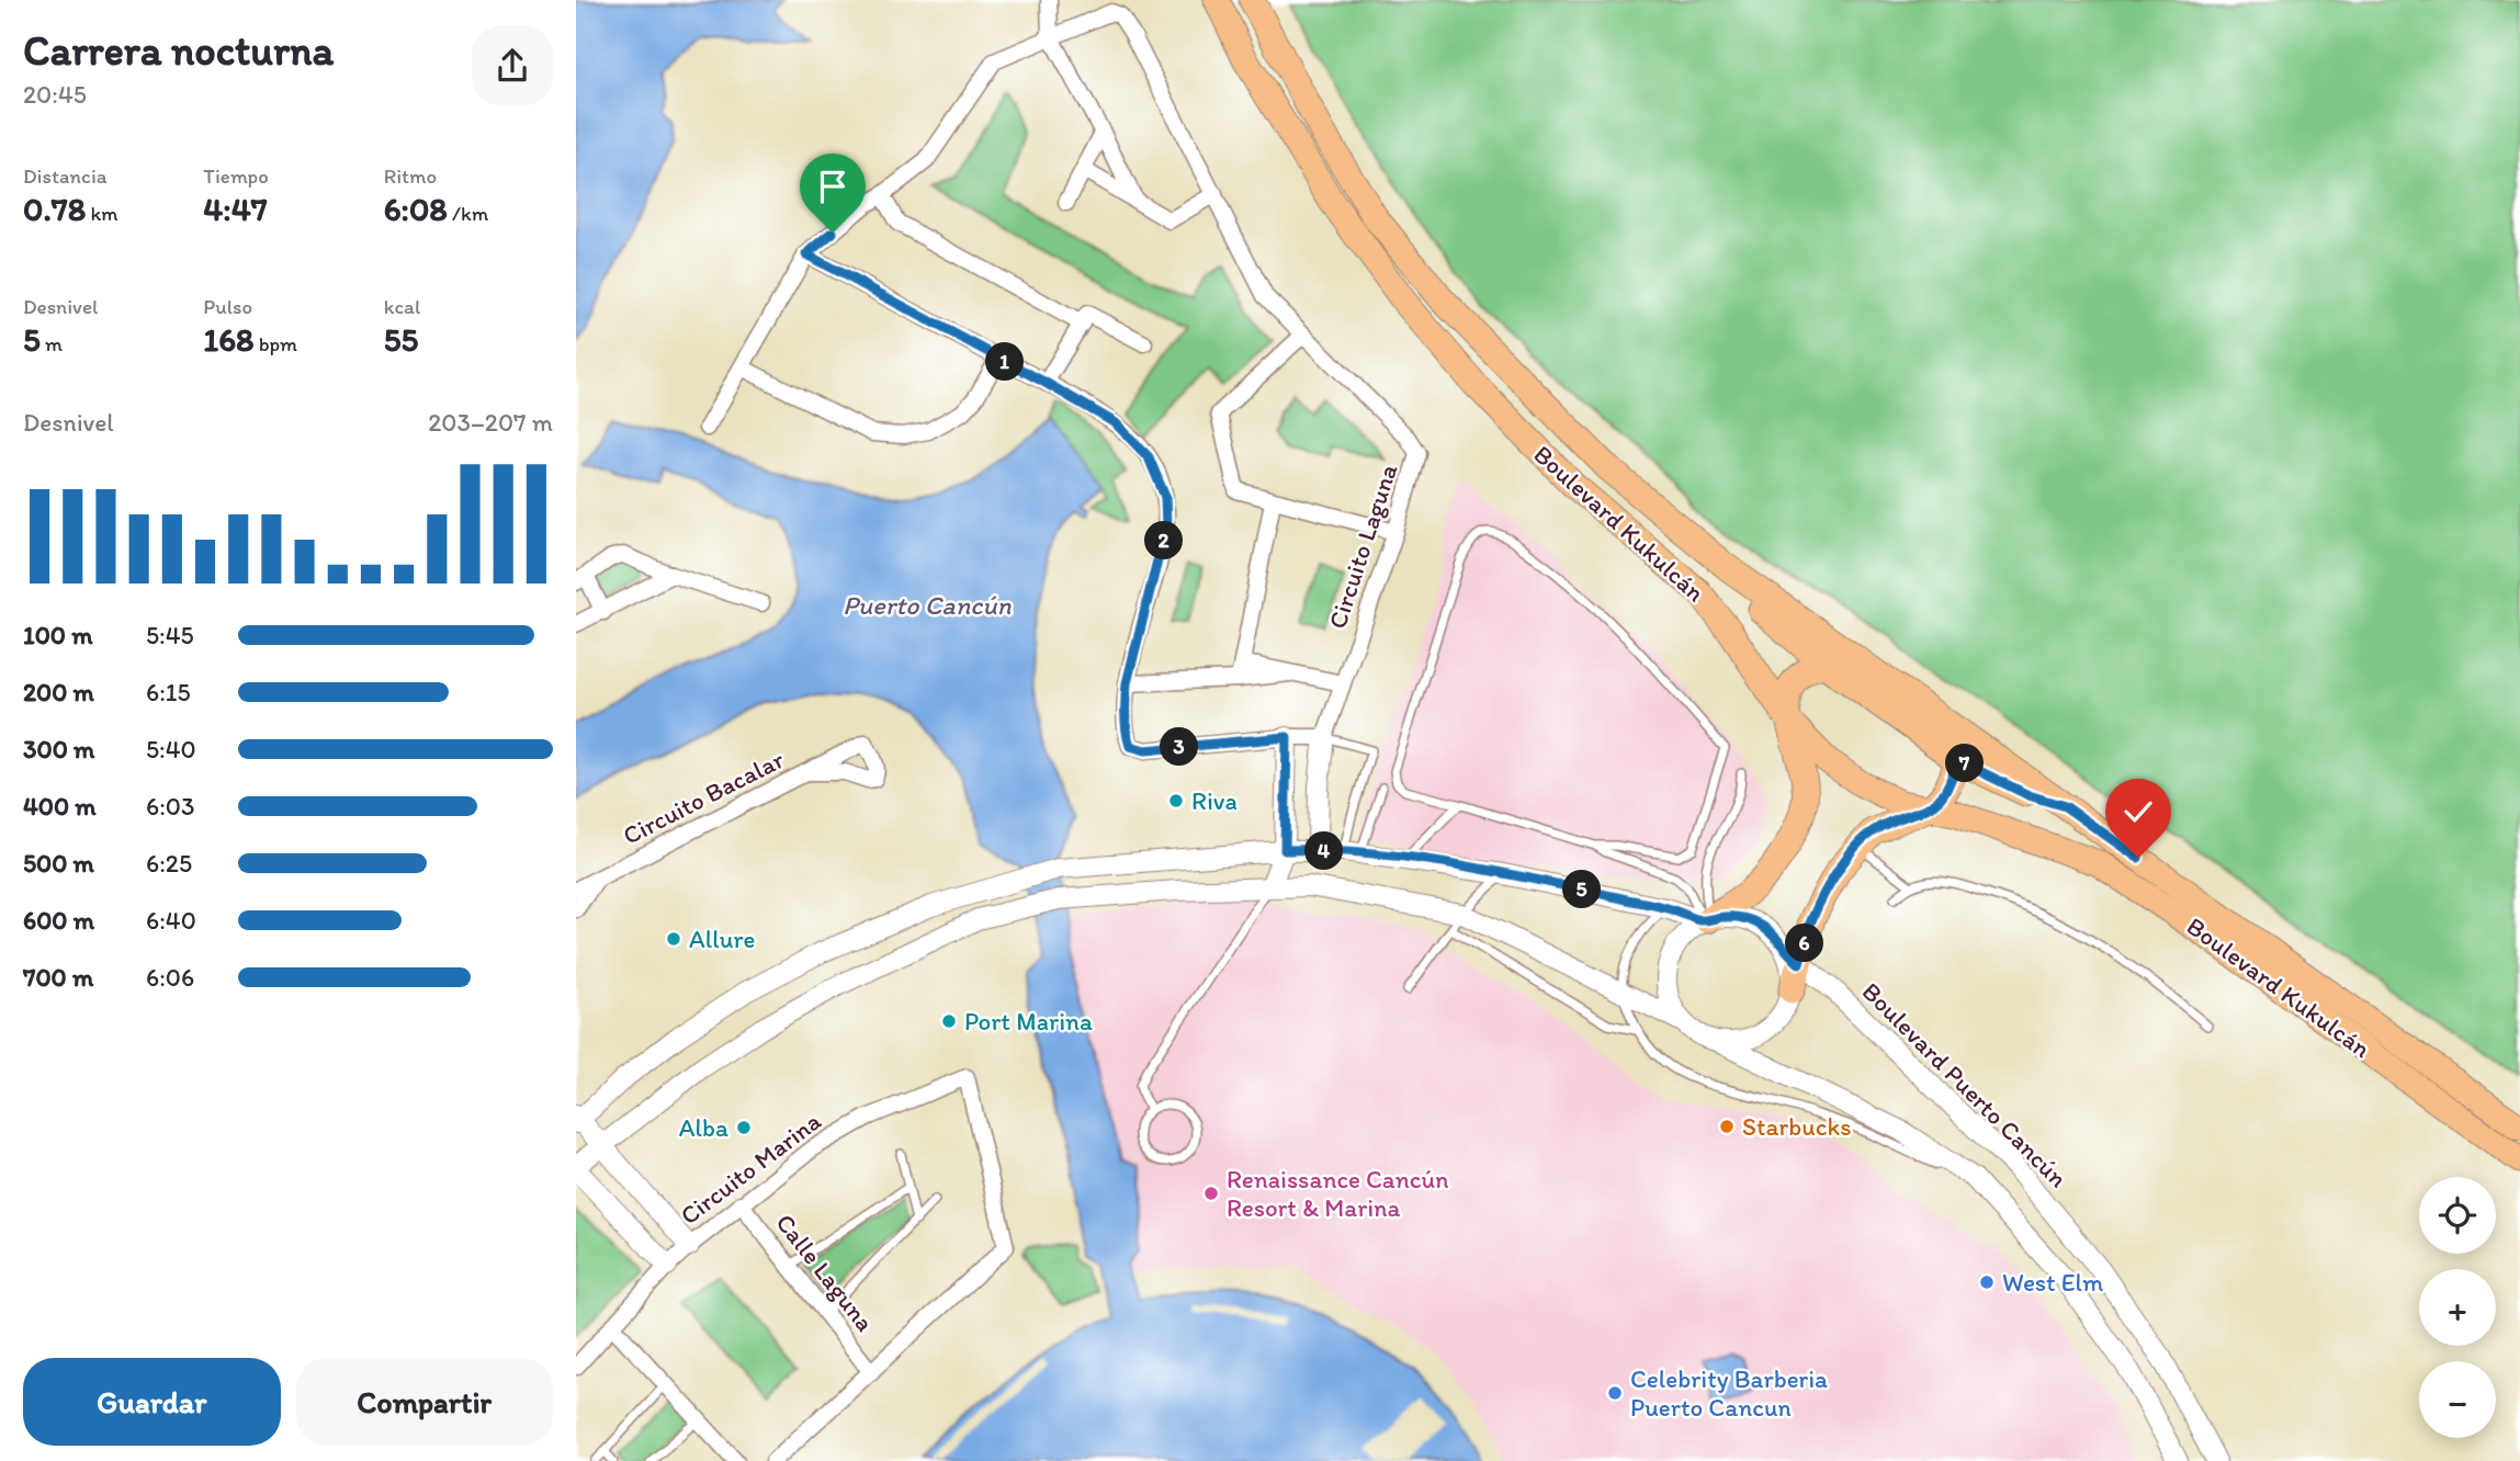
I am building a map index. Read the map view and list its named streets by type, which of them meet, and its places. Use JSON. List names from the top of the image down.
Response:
{
  "streets": {
    "main road": ["Boulevard Kukulcán"],
    "street": [
      "Circuito Laguna",
      "Circuito Bacalar",
      "Boulevard Puerto Cancún",
      "Circuito Marina",
      "Calle Laguna"
    ]
  },
  "crossings": [
    ["Circuito Marina", "Calle Laguna"]
  ],
  "water": ["Puerto Cancún"],
  "places": [
    "Riva",
    "Allure",
    "Port Marina",
    "Starbucks",
    "Alba",
    "Renaissance Cancún Resort & Marina",
    "West Elm",
    "Celebrity Barberia Puerto Cancun"
  ],
  "page": {
    "heading": ["Carrera nocturna", "20:45"],
    "stats": [
      ["Distancia", "0.78 km"],
      ["Tiempo", "4:47"],
      ["Ritmo", "6:08 /km"],
      ["Desnivel", "5 m"],
      ["Pulso", "168 bpm"],
      ["kcal", "55"]
    ],
    "pins": [
      "1",
      "2",
      "3",
      "7",
      "4",
      "5",
      "6"
    ],
    "chart": ["Desnivel", "203–207 m"],
    "list": [
      {
        "name": "100 m",
        "note": "5:45"
      },
      {
        "name": "200 m",
        "note": "6:15"
      },
      {
        "name": "300 m",
        "note": "5:40"
      },
      {
        "name": "400 m",
        "note": "6:03"
      },
      {
        "name": "500 m",
        "note": "6:25"
      },
      {
        "name": "600 m",
        "note": "6:40"
      },
      {
        "name": "700 m",
        "note": "6:06"
      }
    ],
    "map_buttons": ["+", "−"],
    "buttons": ["Guardar", "Compartir"]
  }
}
